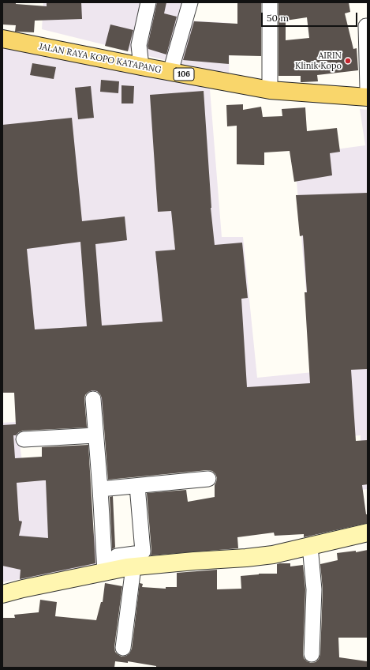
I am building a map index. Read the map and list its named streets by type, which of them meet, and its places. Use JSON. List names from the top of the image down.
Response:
{
  "streets": {
    "main road": ["JALAN RAYA KOPO KATAPANG", "106"]
  },
  "places": ["AIRIN Klinik Kopo"],
  "scale_bar": "50 m"
}
